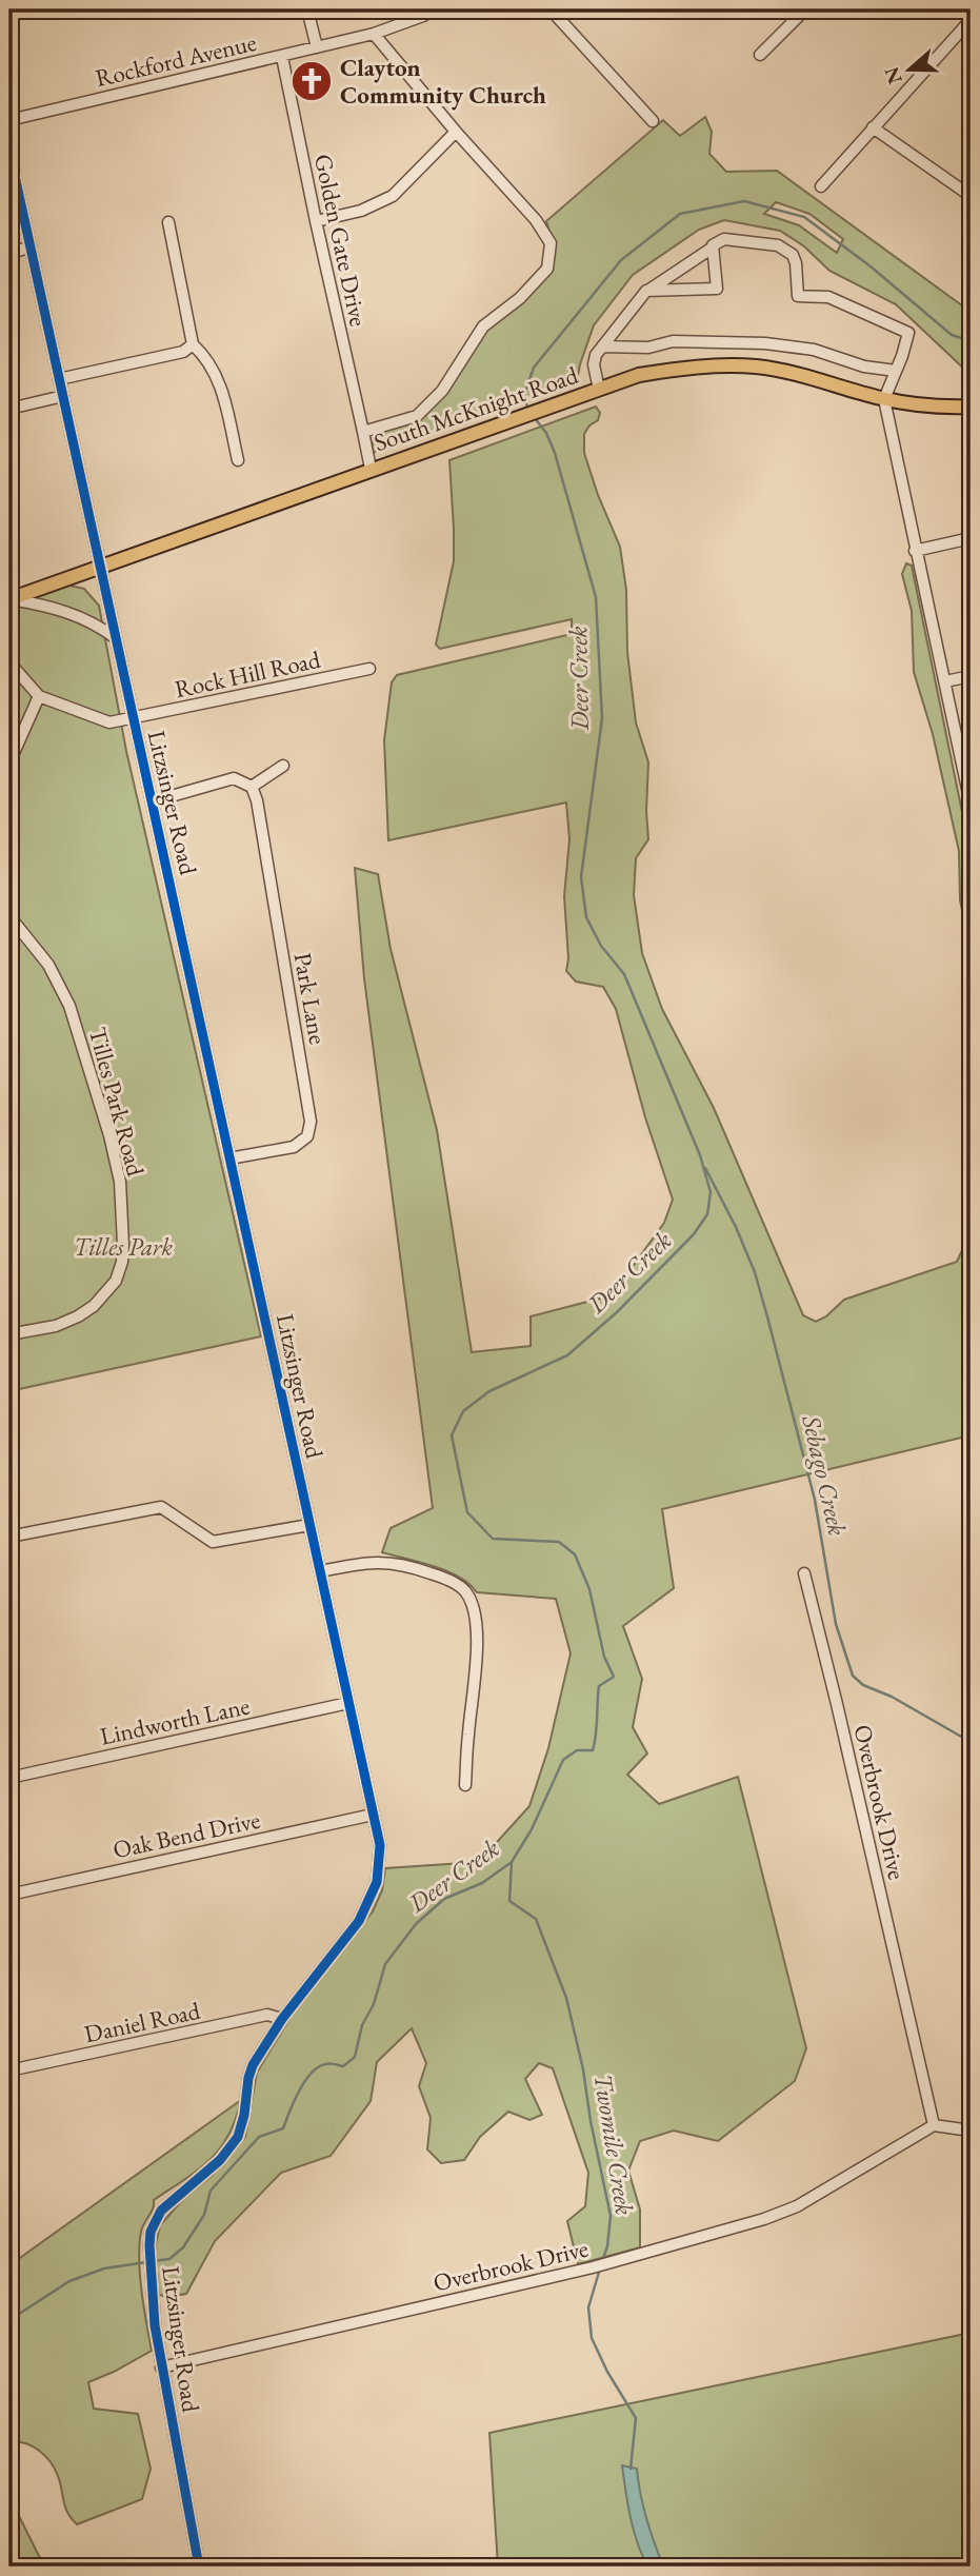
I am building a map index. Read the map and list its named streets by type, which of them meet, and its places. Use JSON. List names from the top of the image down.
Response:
{
  "streets": {
    "main road": ["South McKnight Road"],
    "street": [
      "Rockford Avenue",
      "Golden Gate Drive",
      "Rock Hill Road",
      "Litzsinger Road",
      "Park Lane",
      "Tilles Park Road",
      "Lindworth Lane",
      "Overbrook Drive",
      "Oak Bend Drive",
      "Daniel Road"
    ]
  },
  "crossings": [
    ["Rockford Avenue", "Golden Gate Drive"],
    ["Golden Gate Drive", "South McKnight Road"],
    ["South McKnight Road", "Litzsinger Road"],
    ["Rock Hill Road", "Litzsinger Road"],
    ["Litzsinger Road", "Park Lane"],
    ["Litzsinger Road", "Lindworth Lane"],
    ["Litzsinger Road", "Overbrook Drive"],
    ["Litzsinger Road", "Oak Bend Drive"],
    ["Litzsinger Road", "Daniel Road"]
  ],
  "water": ["Deer Creek", "Sebago Creek", "Twomile Creek"],
  "parks": ["Tilles Park"],
  "places": {
    "church": ["Clayton Community Church"]
  },
  "north": "left"
}
